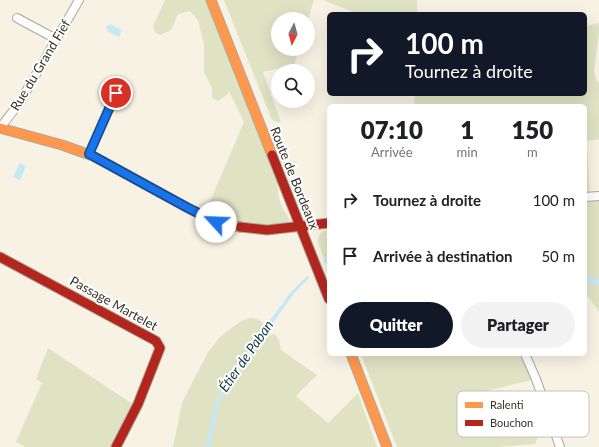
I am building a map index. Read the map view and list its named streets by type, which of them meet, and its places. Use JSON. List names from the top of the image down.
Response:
{
  "streets": {
    "street": ["Rue du Grand Fief", "Route de Bordeaux", "Passage Martelet"]
  },
  "water": ["Étier de Paban"],
  "legend": ["Ralenti", "Bouchon"],
  "north": "bottom",
  "page": {
    "turn": ["100 m", "Tournez à droite"],
    "eta": [
      "07:10",
      "Arrivée",
      "1",
      "min",
      "150",
      "m"
    ],
    "list": [
      {
        "name": "Tournez à droite",
        "value": "100 m"
      },
      {
        "name": "Arrivée à destination",
        "value": "50 m"
      }
    ],
    "buttons": ["Quitter", "Partager"]
  }
}
